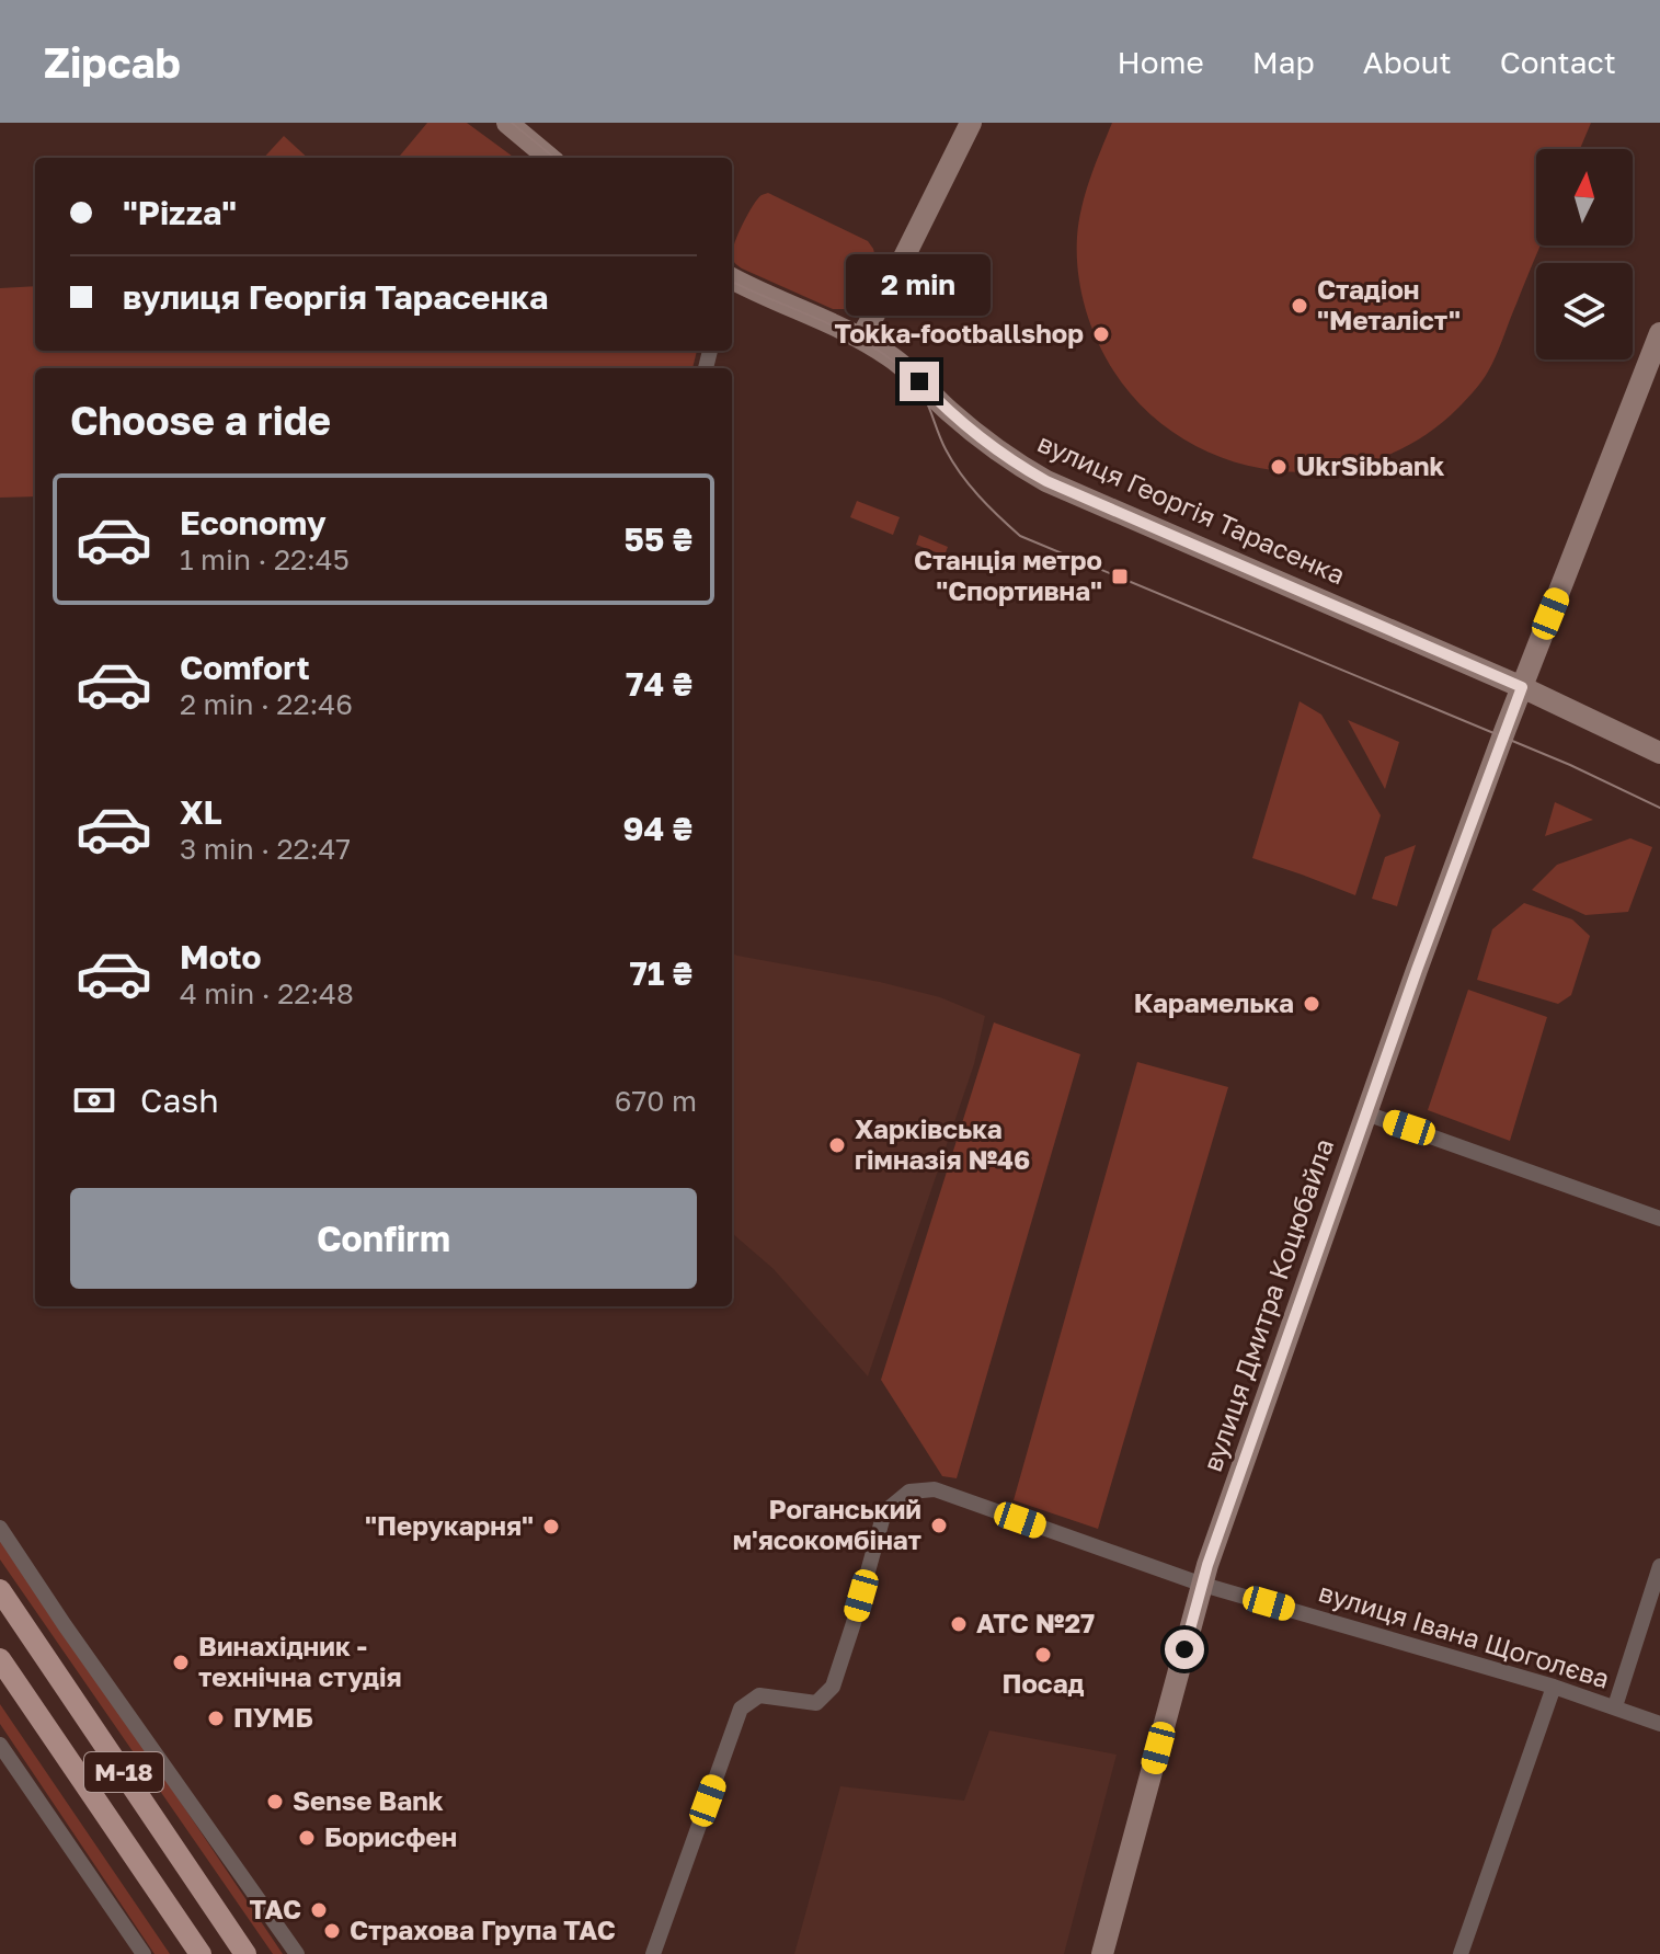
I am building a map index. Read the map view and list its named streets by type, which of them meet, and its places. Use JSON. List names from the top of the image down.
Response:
{
  "streets": {
    "main road": ["вулиця Георгія Тарасенка", "вулиця Дмитра Коцюбайла", "М-18"],
    "street": ["вулиця Івана Щоголєва"]
  },
  "crossings": [
    ["вулиця Георгія Тарасенка", "вулиця Дмитра Коцюбайла"],
    ["вулиця Дмитра Коцюбайла", "вулиця Івана Щоголєва"]
  ],
  "places": {
    "other": [
      "Стадіон \"Металіст\"",
      "Tokka-footballshop",
      "UkrSibbank",
      "Карамелька",
      "Харківська гімназія №46",
      "Роганський м'ясокомбінат",
      "\"Перукарня\"",
      "АТС №27",
      "Посад",
      "Винахідник - технічна студія",
      "ПУМБ",
      "Sense Bank",
      "Борисфен",
      "ТАС",
      "Страхова Група ТАС"
    ],
    "transit": ["Станція метро \"Спортивна\""]
  },
  "north": "top",
  "page": {
    "header": "Zipcab",
    "nav": [
      "Home",
      "Map",
      "About",
      "Contact"
    ],
    "banner": ["\"Pizza\"", "вулиця Георгія Тарасенка"],
    "bubble": "2 min",
    "heading": "Choose a ride",
    "list": [
      {
        "name": "Economy",
        "note": "1 min · 22:45",
        "value": "55 ₴"
      },
      {
        "name": "Comfort",
        "note": "2 min · 22:46",
        "value": "74 ₴"
      },
      {
        "name": "XL",
        "note": "3 min · 22:47",
        "value": "94 ₴"
      },
      {
        "name": "Moto",
        "note": "4 min · 22:48",
        "value": "71 ₴"
      }
    ],
    "pay": ["Cash", "670 m"],
    "buttons": "Confirm"
  }
}
